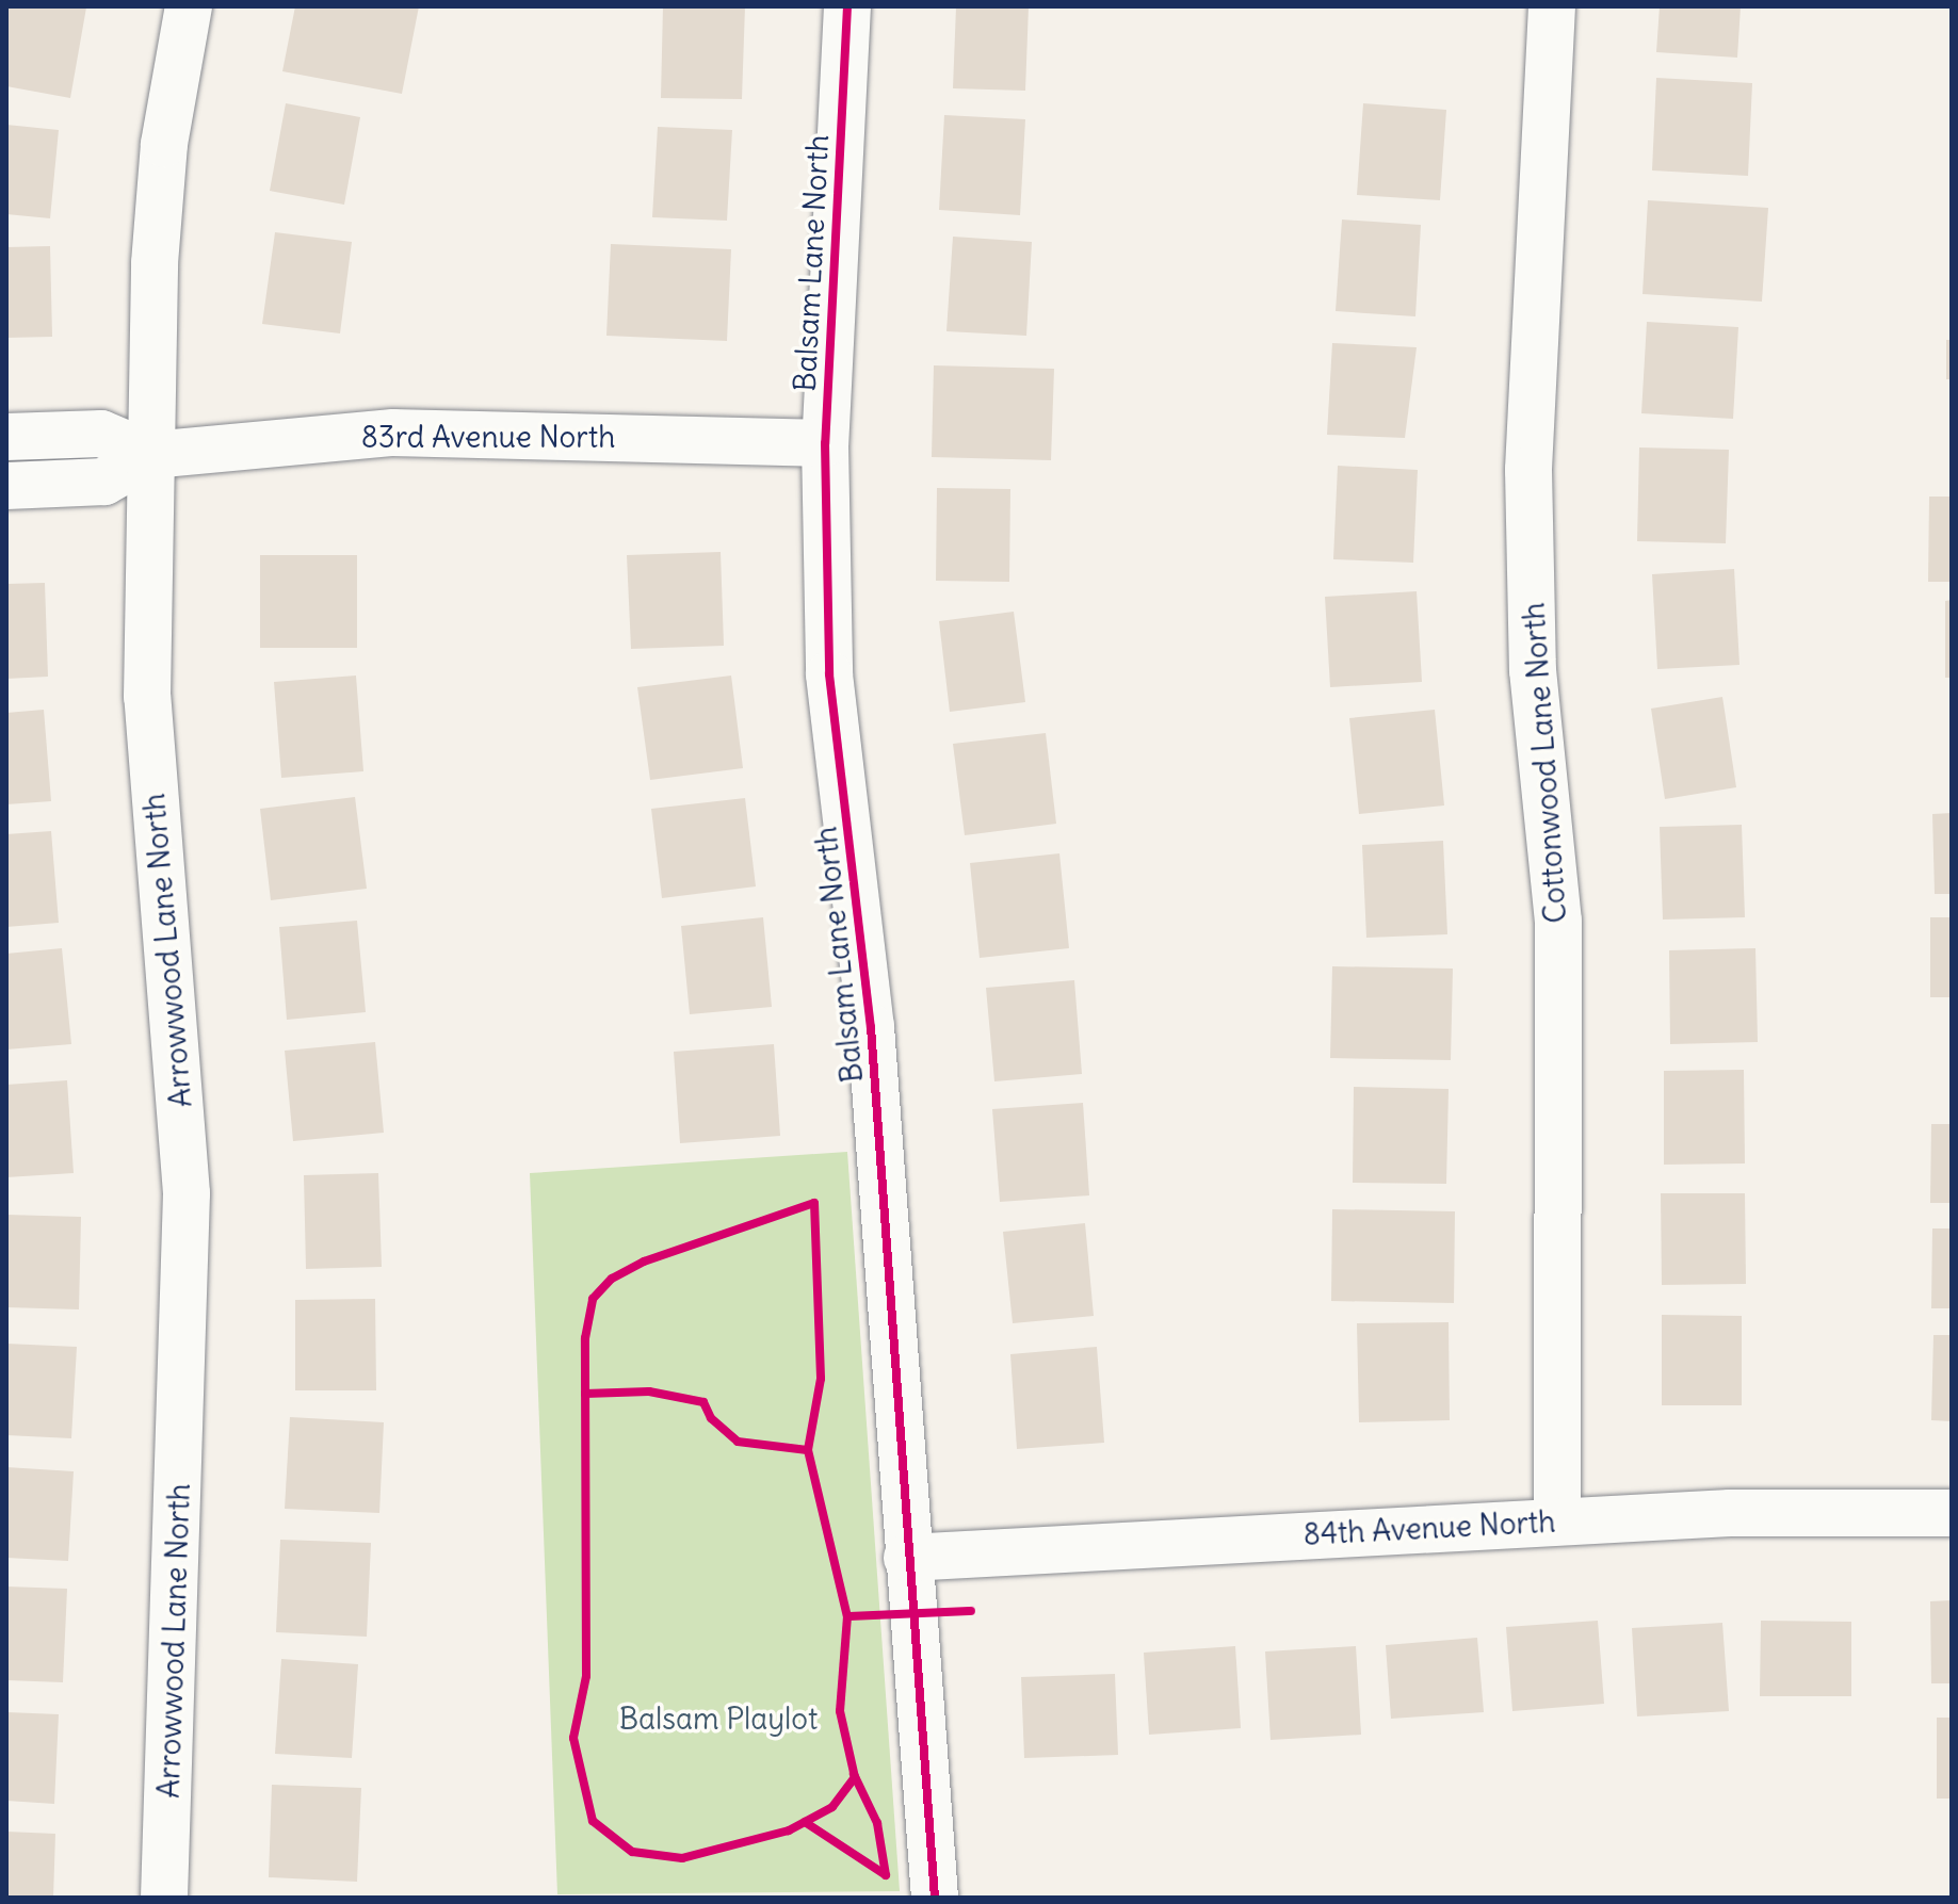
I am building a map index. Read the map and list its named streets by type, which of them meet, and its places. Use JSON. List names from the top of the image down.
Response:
{
  "streets": {
    "street": [
      "Balsam Lane North",
      "83rd Avenue North",
      "Cottonwood Lane North",
      "Arrowwood Lane North",
      "84th Avenue North"
    ]
  },
  "crossings": [
    ["Balsam Lane North", "83rd Avenue North"],
    ["Balsam Lane North", "84th Avenue North"],
    ["83rd Avenue North", "Arrowwood Lane North"],
    ["Cottonwood Lane North", "84th Avenue North"]
  ],
  "parks": ["Balsam Playlot"]
}
